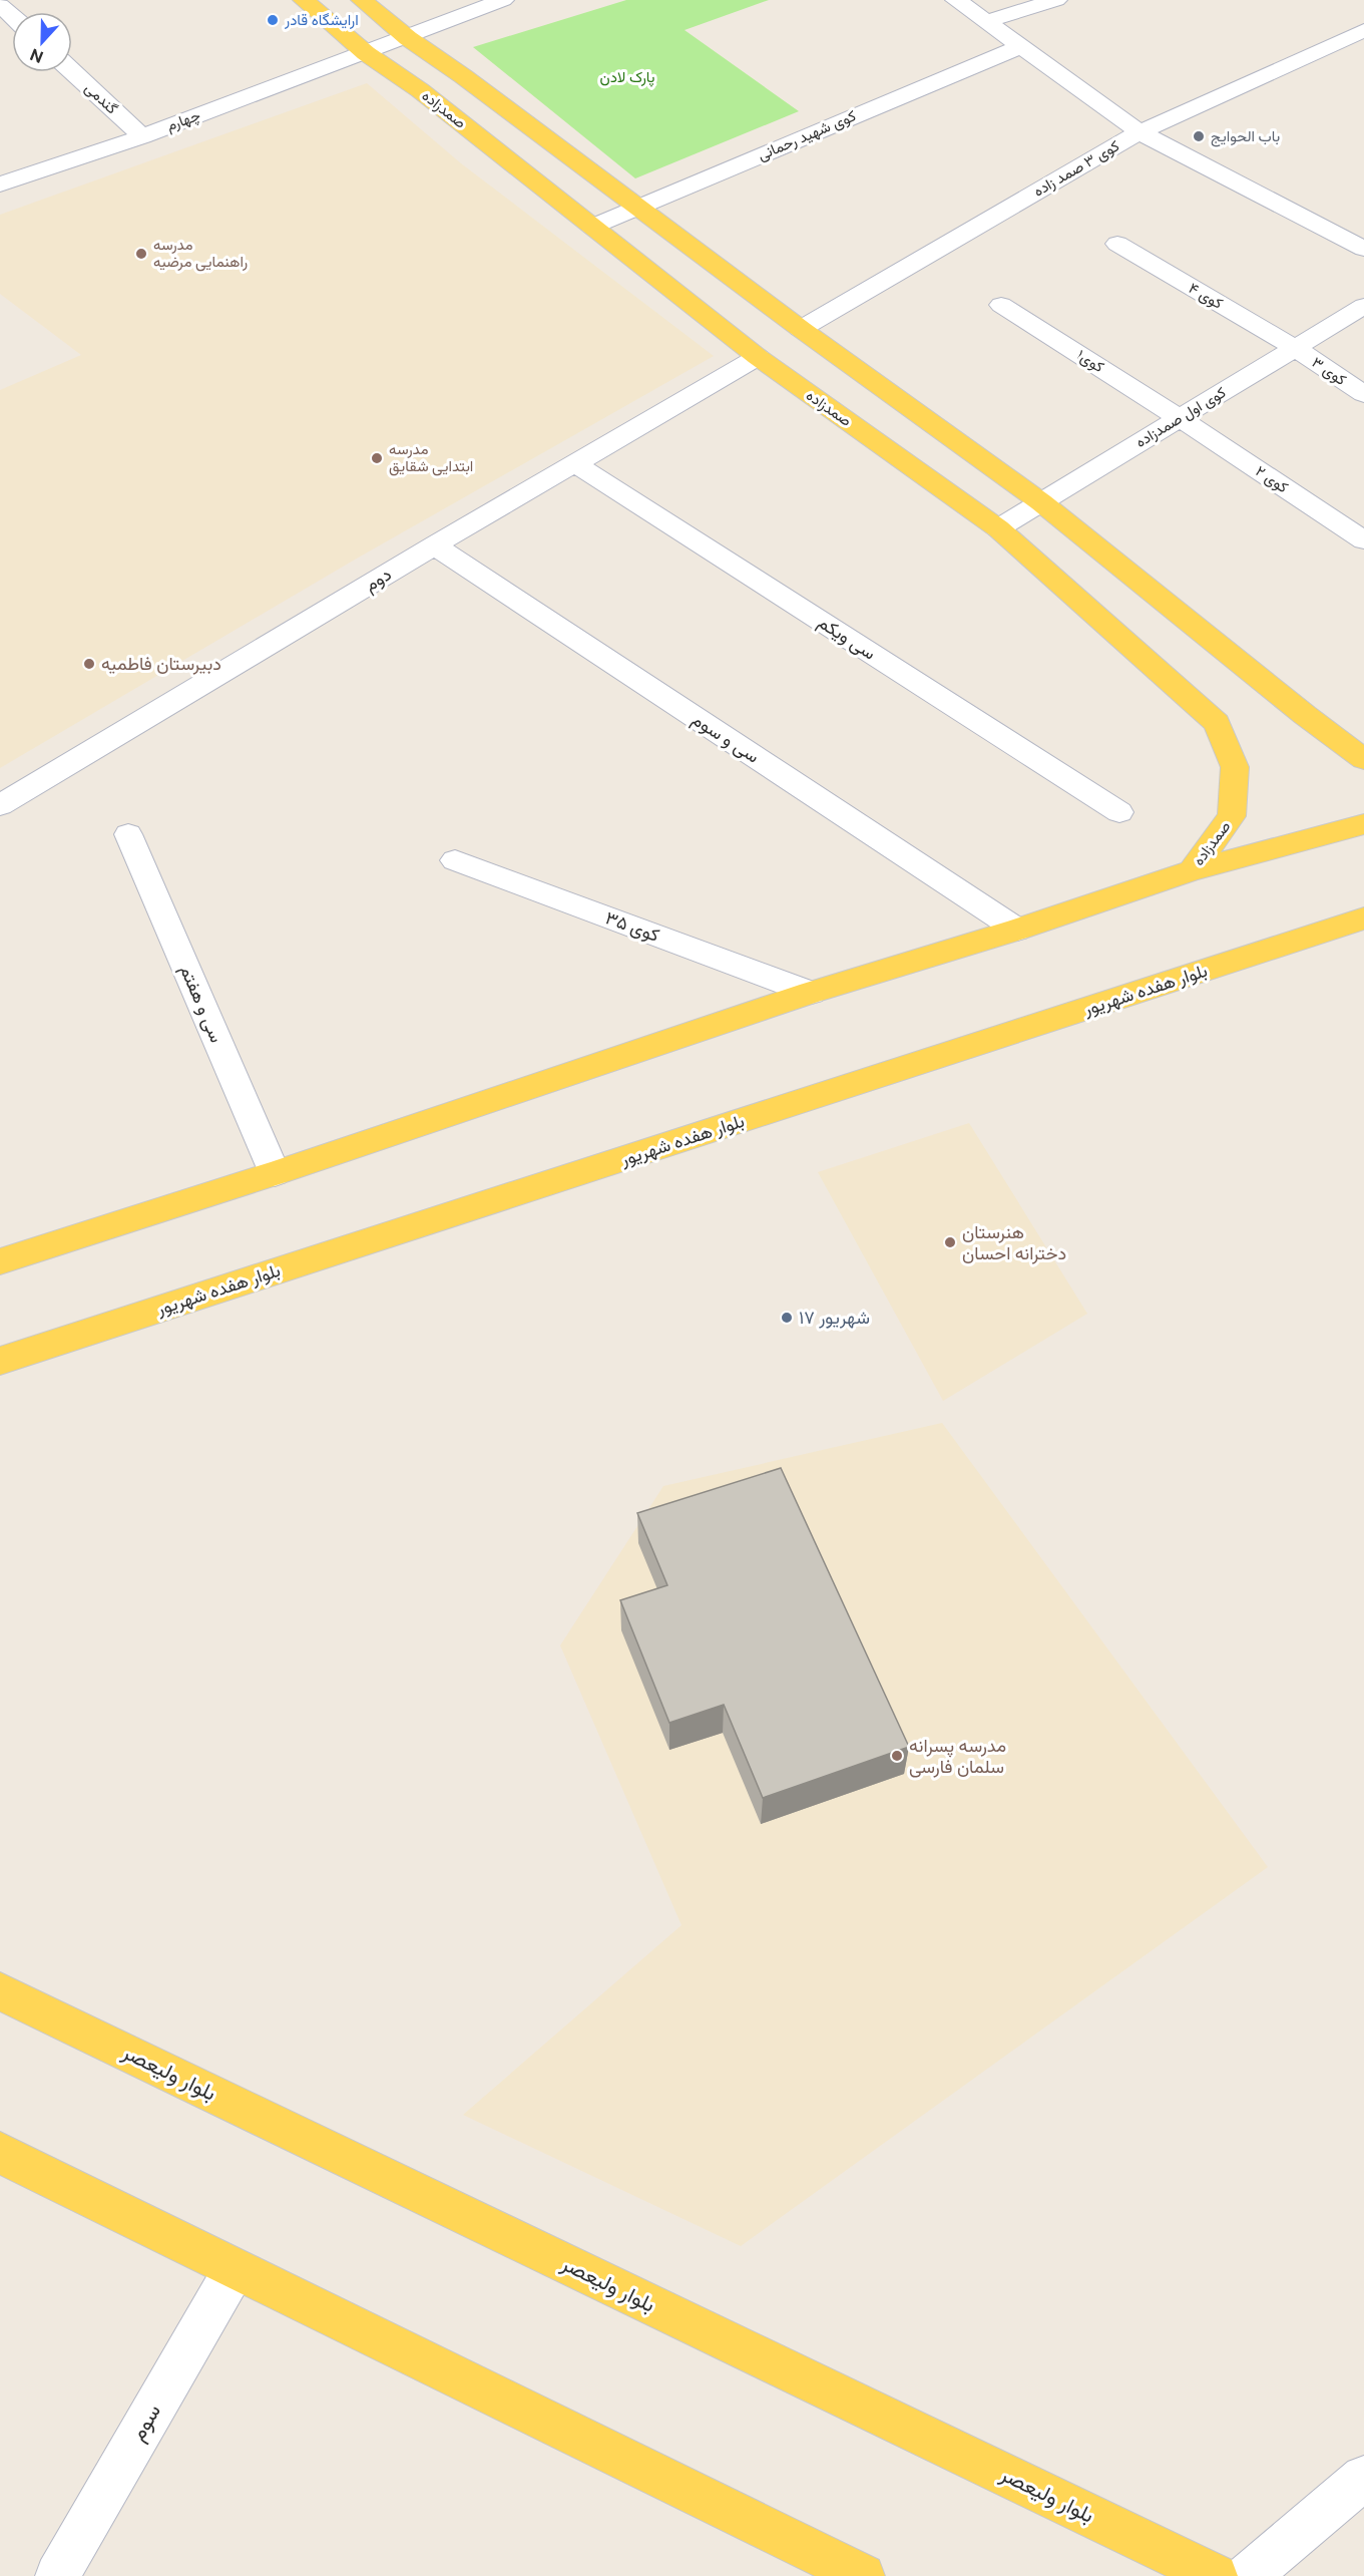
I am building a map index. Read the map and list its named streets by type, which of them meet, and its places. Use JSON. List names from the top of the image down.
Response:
{
  "streets": {
    "main road": ["صمدزاده", "بلوار هفده شهریور", "بلوار ولیعصر"],
    "street": [
      "گندمی",
      "چهارم",
      "کوی شهید رحمانی",
      "کوی ۳ صمد زاده",
      "کوی ۴",
      "کوی۱",
      "کوی ۳",
      "کوی اول صمدزاده",
      "کوی ۲",
      "دوم",
      "سی ویکم",
      "سی و سوم",
      "کوی ۳۵",
      "سی و هفتم",
      "سوم"
    ]
  },
  "crossings": [
    ["گندمی", "چهارم"],
    ["صمدزاده", "چهارم"],
    ["صمدزاده", "کوی شهید رحمانی"],
    ["صمدزاده", "کوی ۳ صمد زاده"],
    ["صمدزاده", "کوی اول صمدزاده"],
    ["صمدزاده", "دوم"],
    ["کوی ۳ صمد زاده", "دوم"],
    ["کوی ۴", "کوی ۳"],
    ["کوی ۴", "کوی اول صمدزاده"],
    ["کوی۱", "کوی اول صمدزاده"],
    ["کوی۱", "کوی ۲"],
    ["کوی ۳", "کوی اول صمدزاده"],
    ["کوی اول صمدزاده", "کوی ۲"],
    ["دوم", "سی ویکم"],
    ["دوم", "سی و سوم"]
  ],
  "parks": ["پارک لادن"],
  "places": [
    "ارایشگاه قادر",
    "باب الحوایج",
    "مدرسه راهنمایی مرضیه",
    "مدرسه ابتدایی شقایق",
    "دبیرستان فاطمیه",
    "هنرستان دخترانه احسان",
    "۱۷ شهریور",
    "مدرسه پسرانه سلمان فارسی"
  ],
  "north": "bottom"
}
